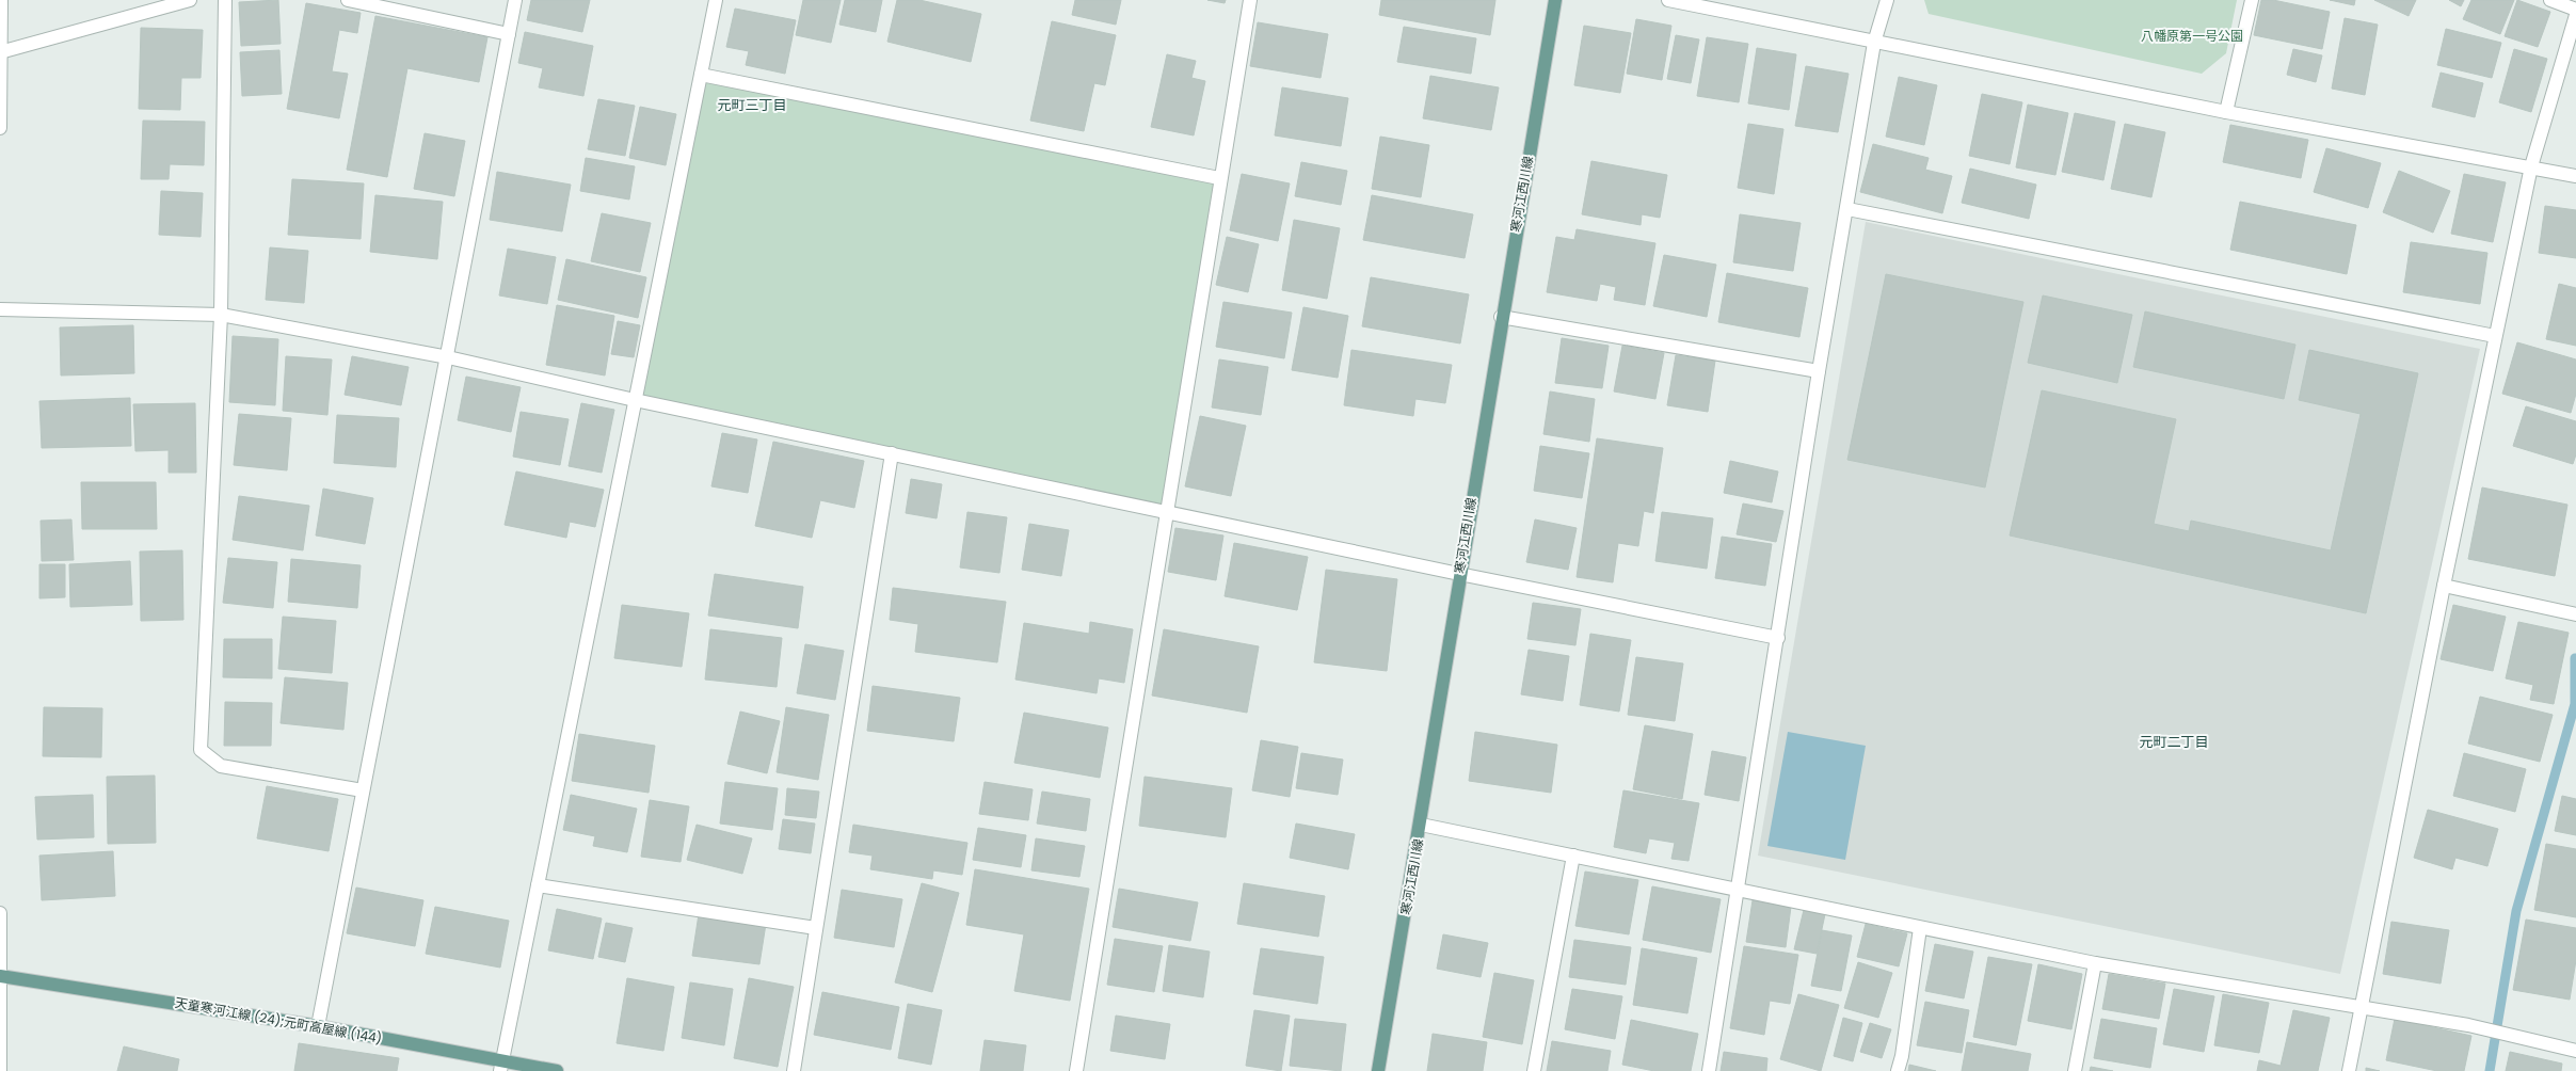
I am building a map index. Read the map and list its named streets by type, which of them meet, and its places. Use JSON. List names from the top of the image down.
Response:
{
  "streets": {
    "main road": ["寒河江西川線", "天童寒河江線 (24);元町高屋線 (144)"]
  },
  "districts": ["元町三丁目", "元町二丁目"],
  "parks": ["八幡原第一号公園"]
}
